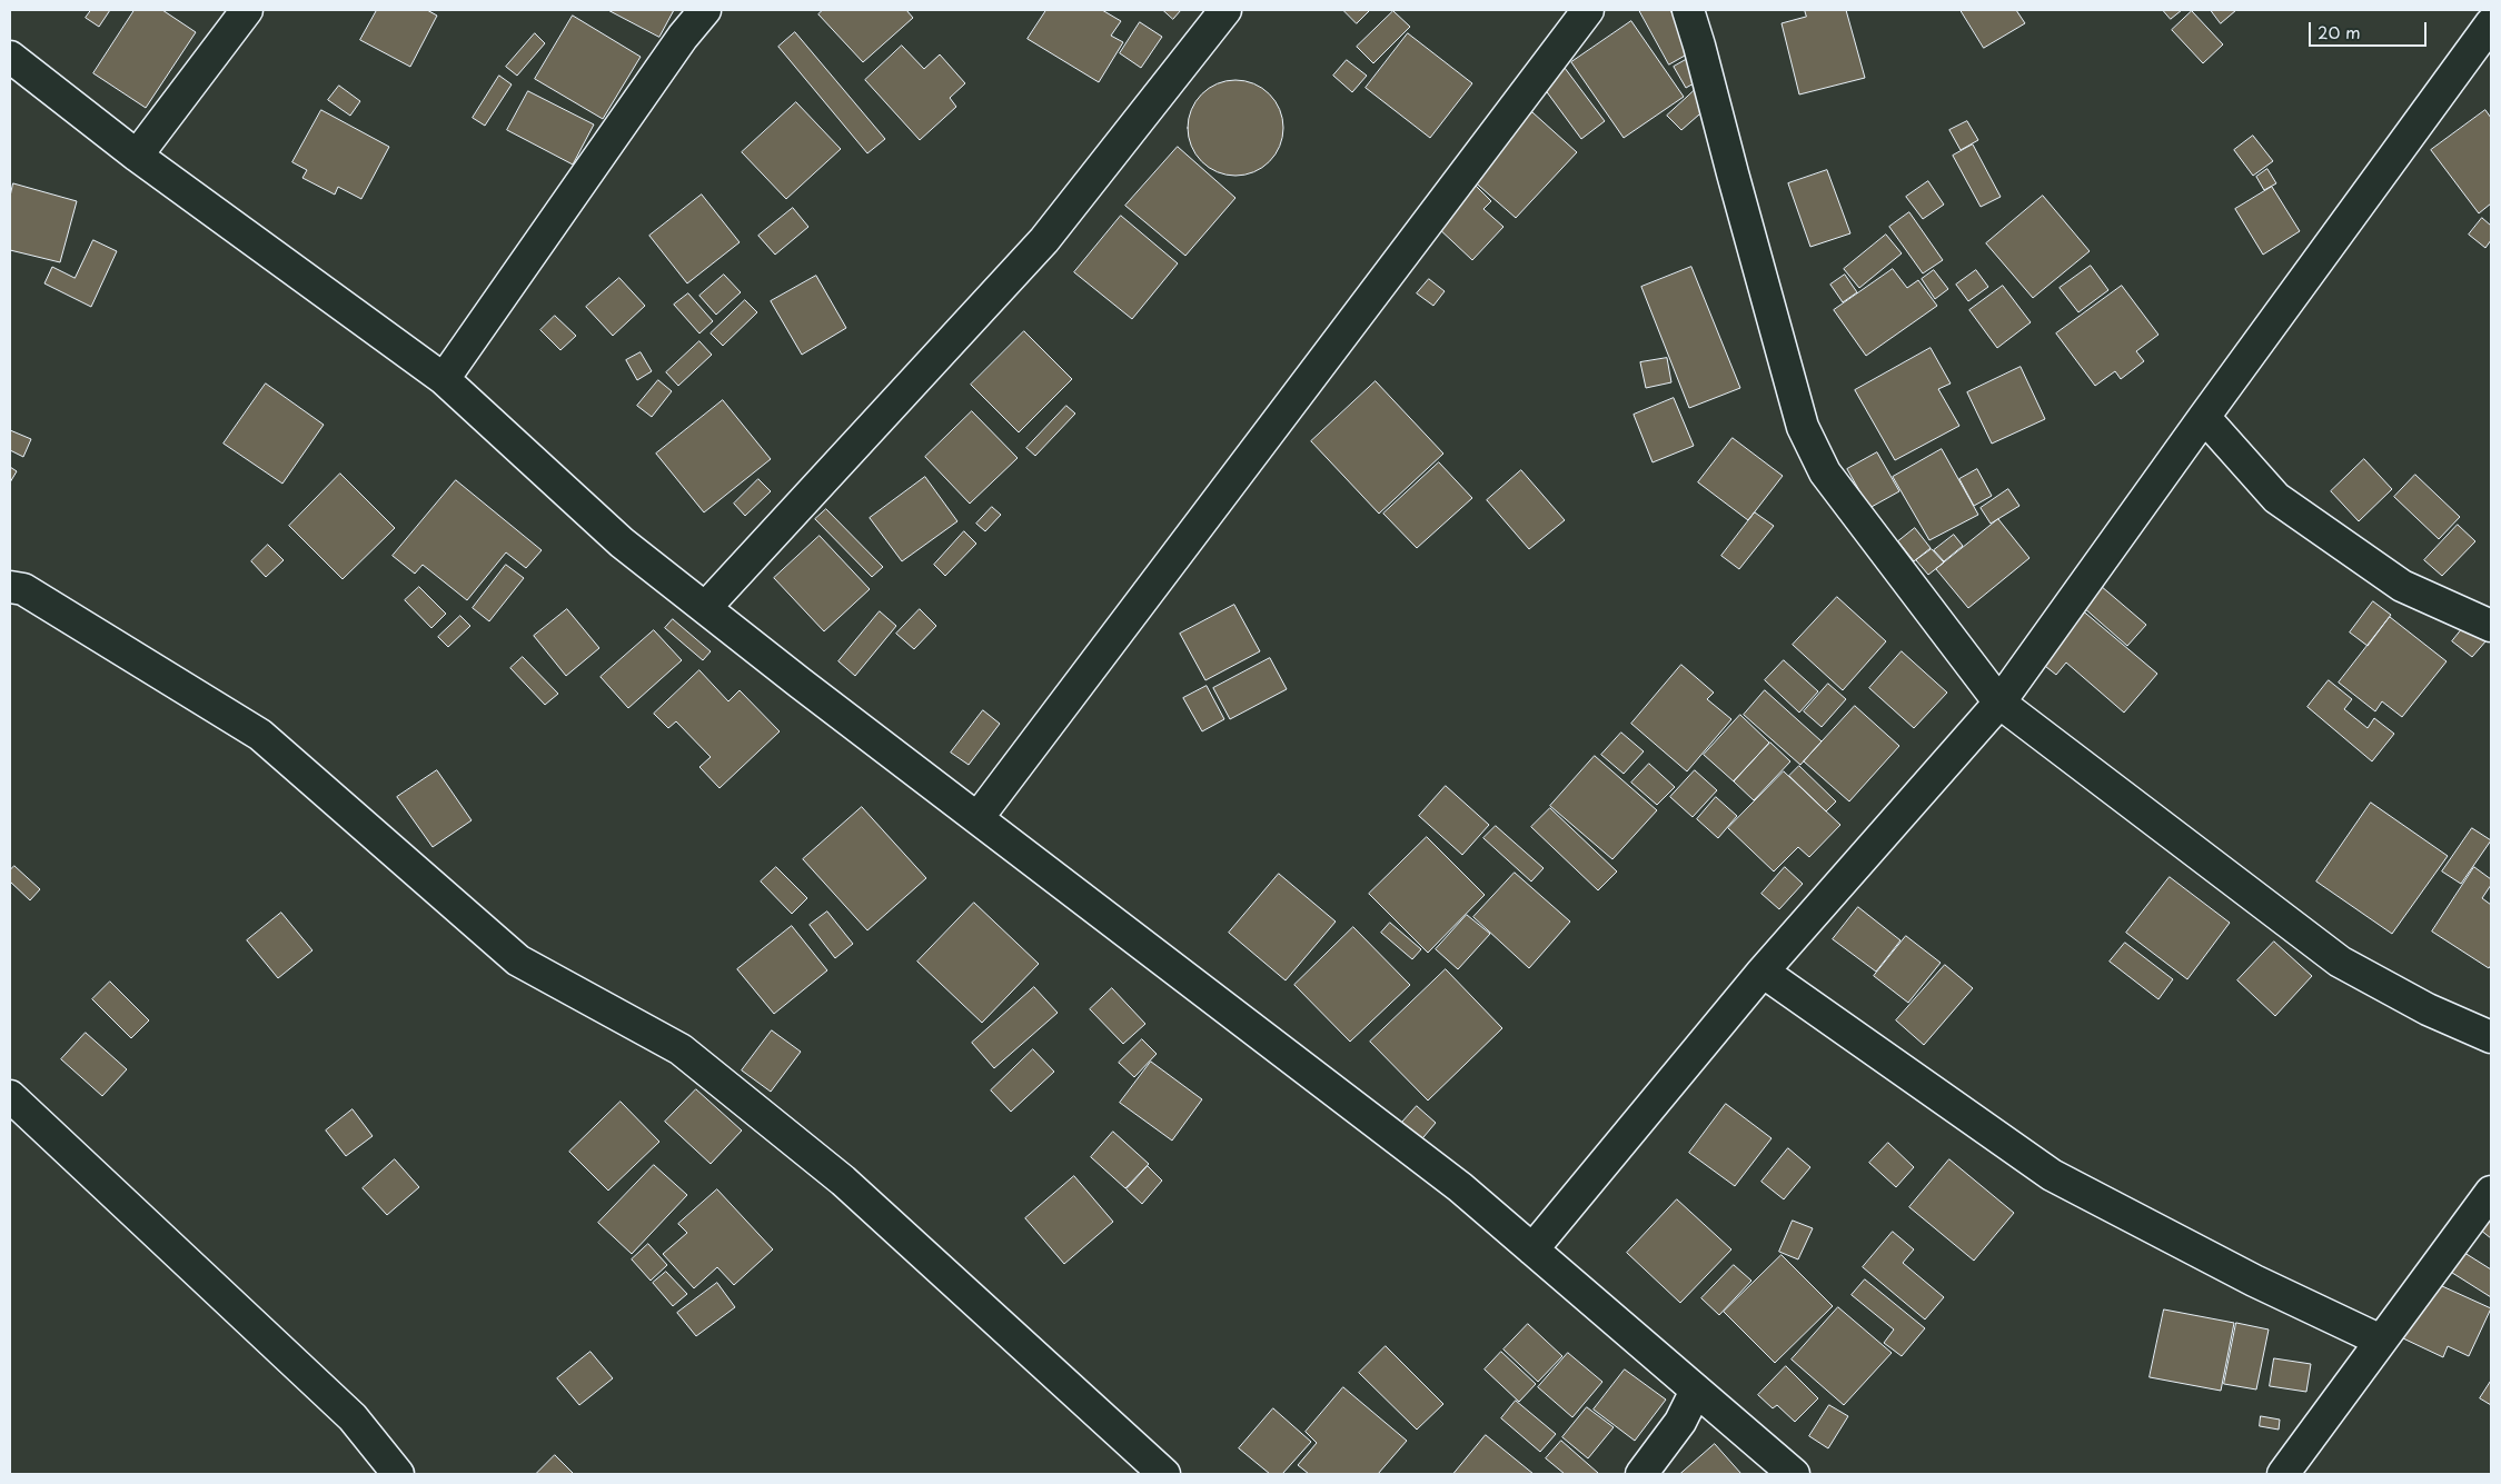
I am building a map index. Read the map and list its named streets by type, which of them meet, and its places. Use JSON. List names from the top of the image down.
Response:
{
  "scale_bar": "20 m"
}
